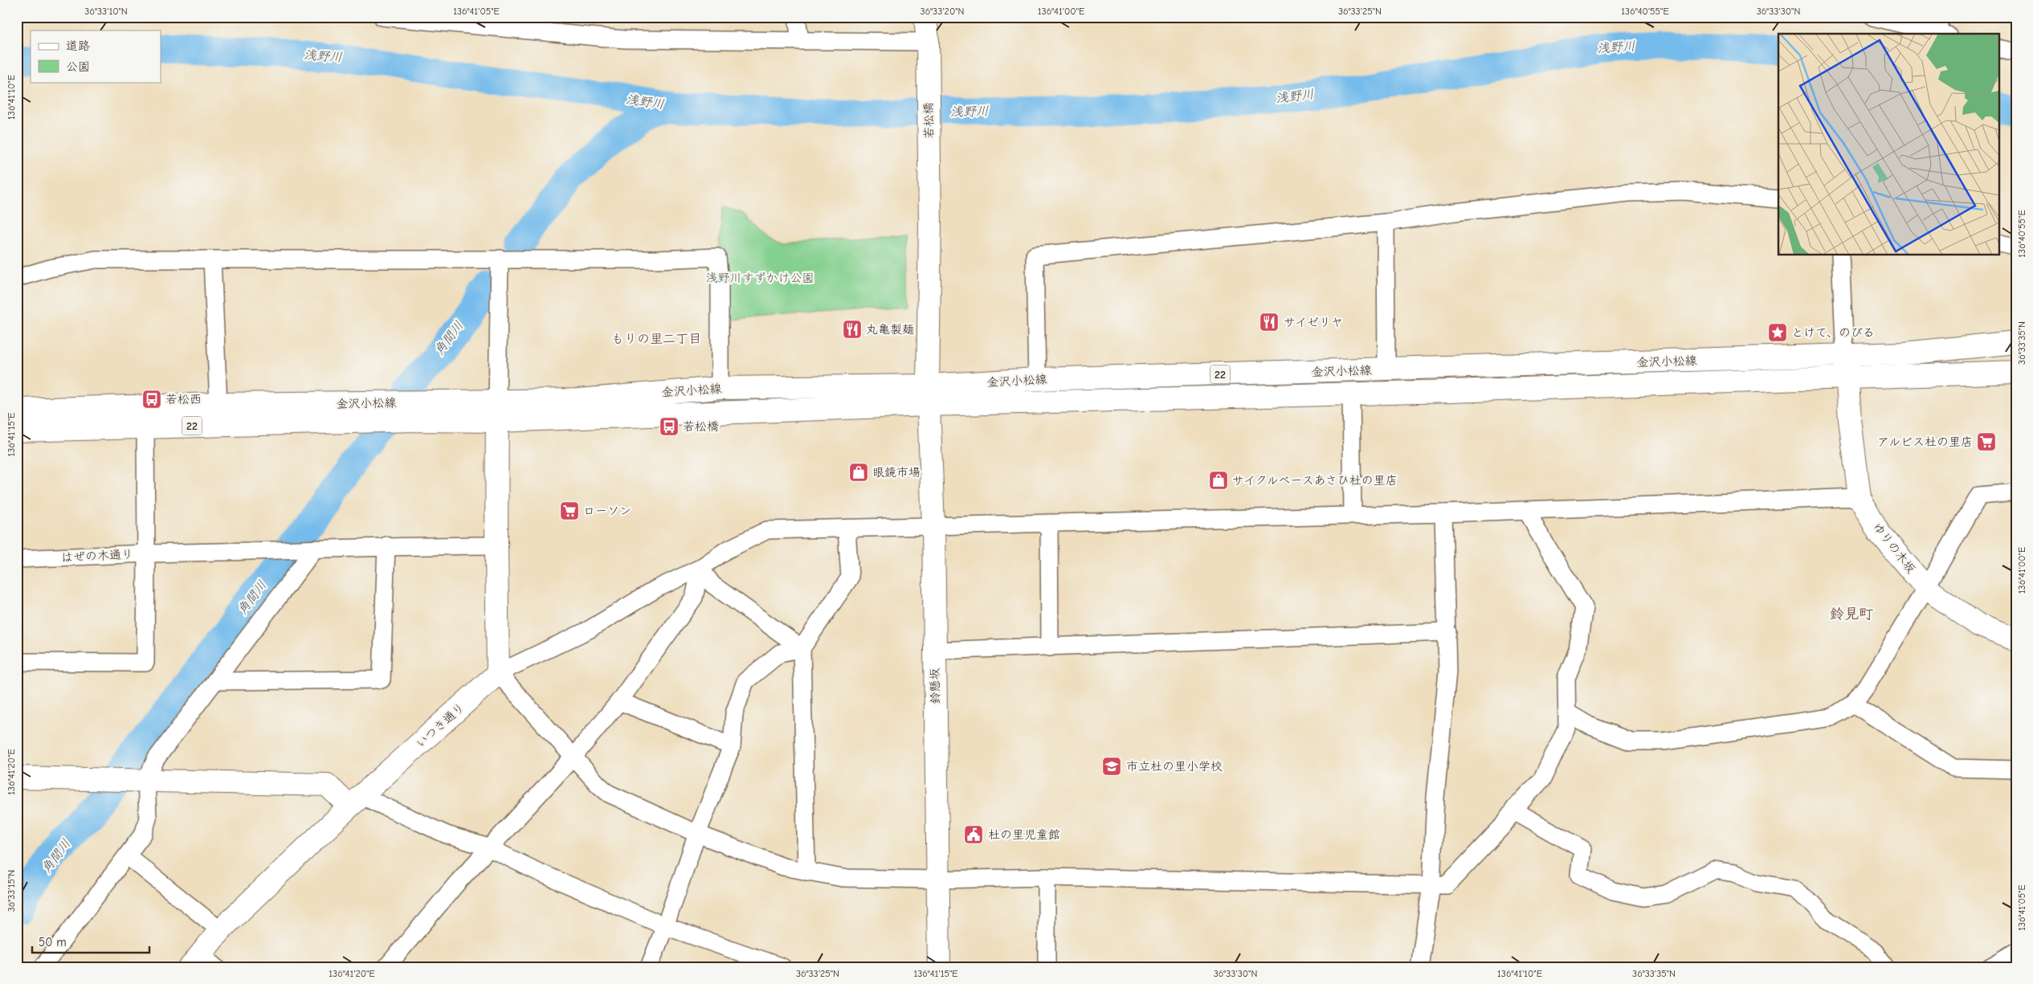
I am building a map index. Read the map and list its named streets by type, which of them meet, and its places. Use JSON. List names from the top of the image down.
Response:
{
  "streets": {
    "main road": [
      "若松橋",
      "金沢小松線",
      "22",
      "ゆりの木坂",
      "鈴懸坂",
      "いつき通り"
    ],
    "street": ["はぜの木通り"]
  },
  "crossings": [
    ["若松橋", "金沢小松線"],
    ["若松橋", "鈴懸坂"],
    ["金沢小松線", "ゆりの木坂"],
    ["金沢小松線", "はぜの木通り"],
    ["金沢小松線", "鈴懸坂"]
  ],
  "districts": ["もりの里二丁目", "鈴見町"],
  "water": ["浅野川", "角間川"],
  "parks": ["浅野川すずかけ公園"],
  "places": {
    "restaurant": ["サイゼリヤ", "丸亀製麺"],
    "place": ["とけて、のびる"],
    "bus stop": ["若松西", "若松橋"],
    "supermarket": ["アルビス杜の里店", "ローソン"],
    "shop": ["眼鏡市場", "サイクルベースあさひ杜の里店"],
    "school or university": ["市立杜の里小学校"],
    "public building": ["杜の里児童館"]
  },
  "legend": ["道路", "公園"],
  "scale_bar": "50 m",
  "coordinates": [
    "36°33'10\"N",
    "136°41'05\"E",
    "36°33'20\"N",
    "136°41'00\"E",
    "36°33'25\"N",
    "136°40'55\"E",
    "36°33'30\"N",
    "136°41'10\"E",
    "36°33'35\"N",
    "136°41'15\"E",
    "136°41'20\"E",
    "36°33'15\"N"
  ]
}
